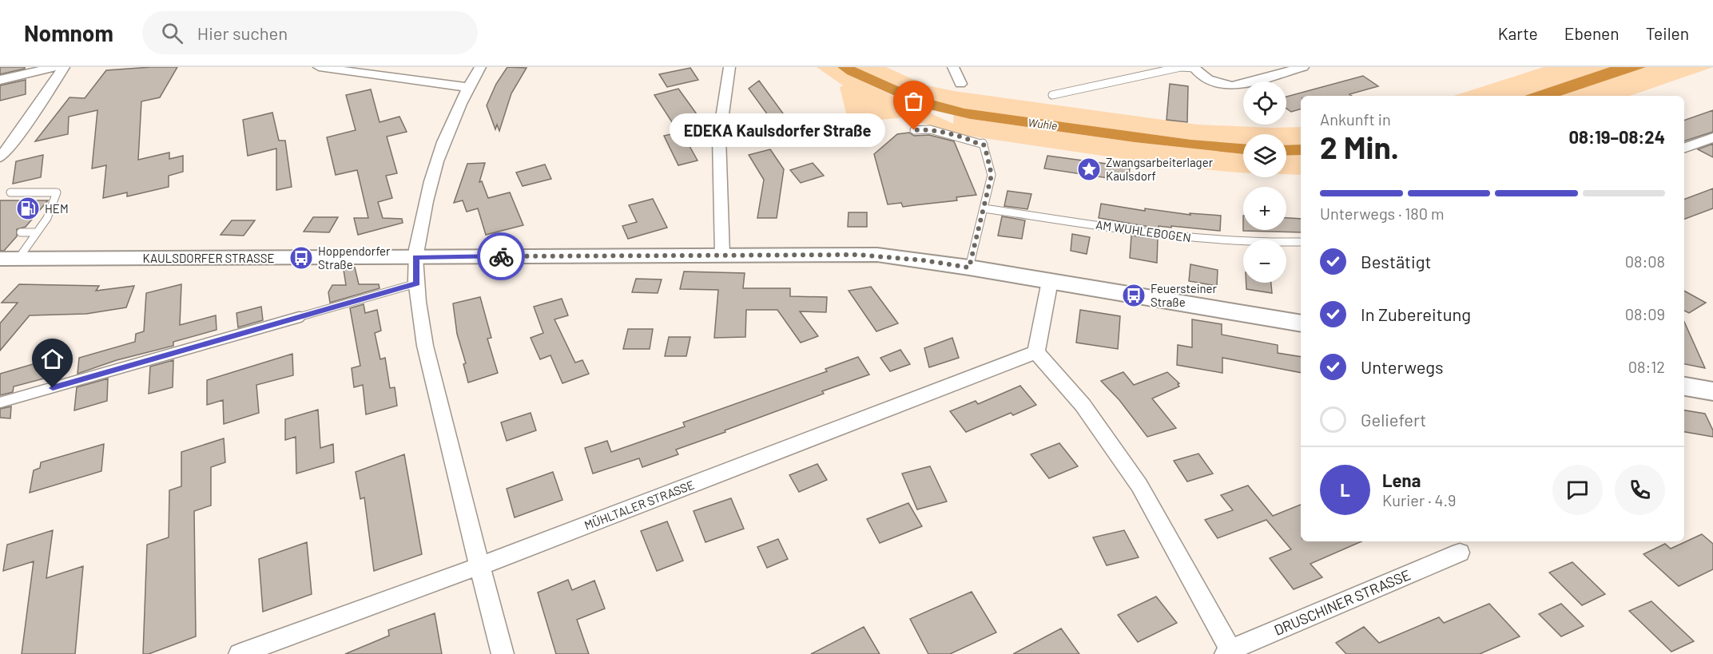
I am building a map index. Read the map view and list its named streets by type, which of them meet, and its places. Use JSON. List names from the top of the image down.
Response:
{
  "streets": {
    "main road": ["KAULSDORFER STRASSE"],
    "street": ["MÜHLTALER STRASSE", "DRUSCHINER STRASSE"],
    "lane": ["AM WUHLEBOGEN"]
  },
  "water": ["Wuhle"],
  "places": {
    "other": ["EDEKA Kaulsdorfer Straße"],
    "place": ["Zwangsarbeiterlager Kaulsdorf"],
    "fuel station": ["HEM"],
    "bus stop": ["Hoppendorfer Straße", "Feuersteiner Straße"]
  },
  "page": {
    "header": "Nomnom",
    "search": "Hier suchen",
    "nav": ["Karte", "Ebenen", "Teilen"],
    "map_buttons": ["+", "−"],
    "heading": ["2 Min.", "Ankunft in", "08:19–08:24"],
    "panel": ["Lena", "Kurier · 4.9"],
    "bubble": "EDEKA Kaulsdorfer Straße",
    "bar": "Unterwegs · 180 m",
    "list": [
      ["Bestätigt", "08:08"],
      ["In Zubereitung", "08:09"],
      ["Unterwegs", "08:12"],
      "Geliefert"
    ],
    "round": "L"
  }
}
